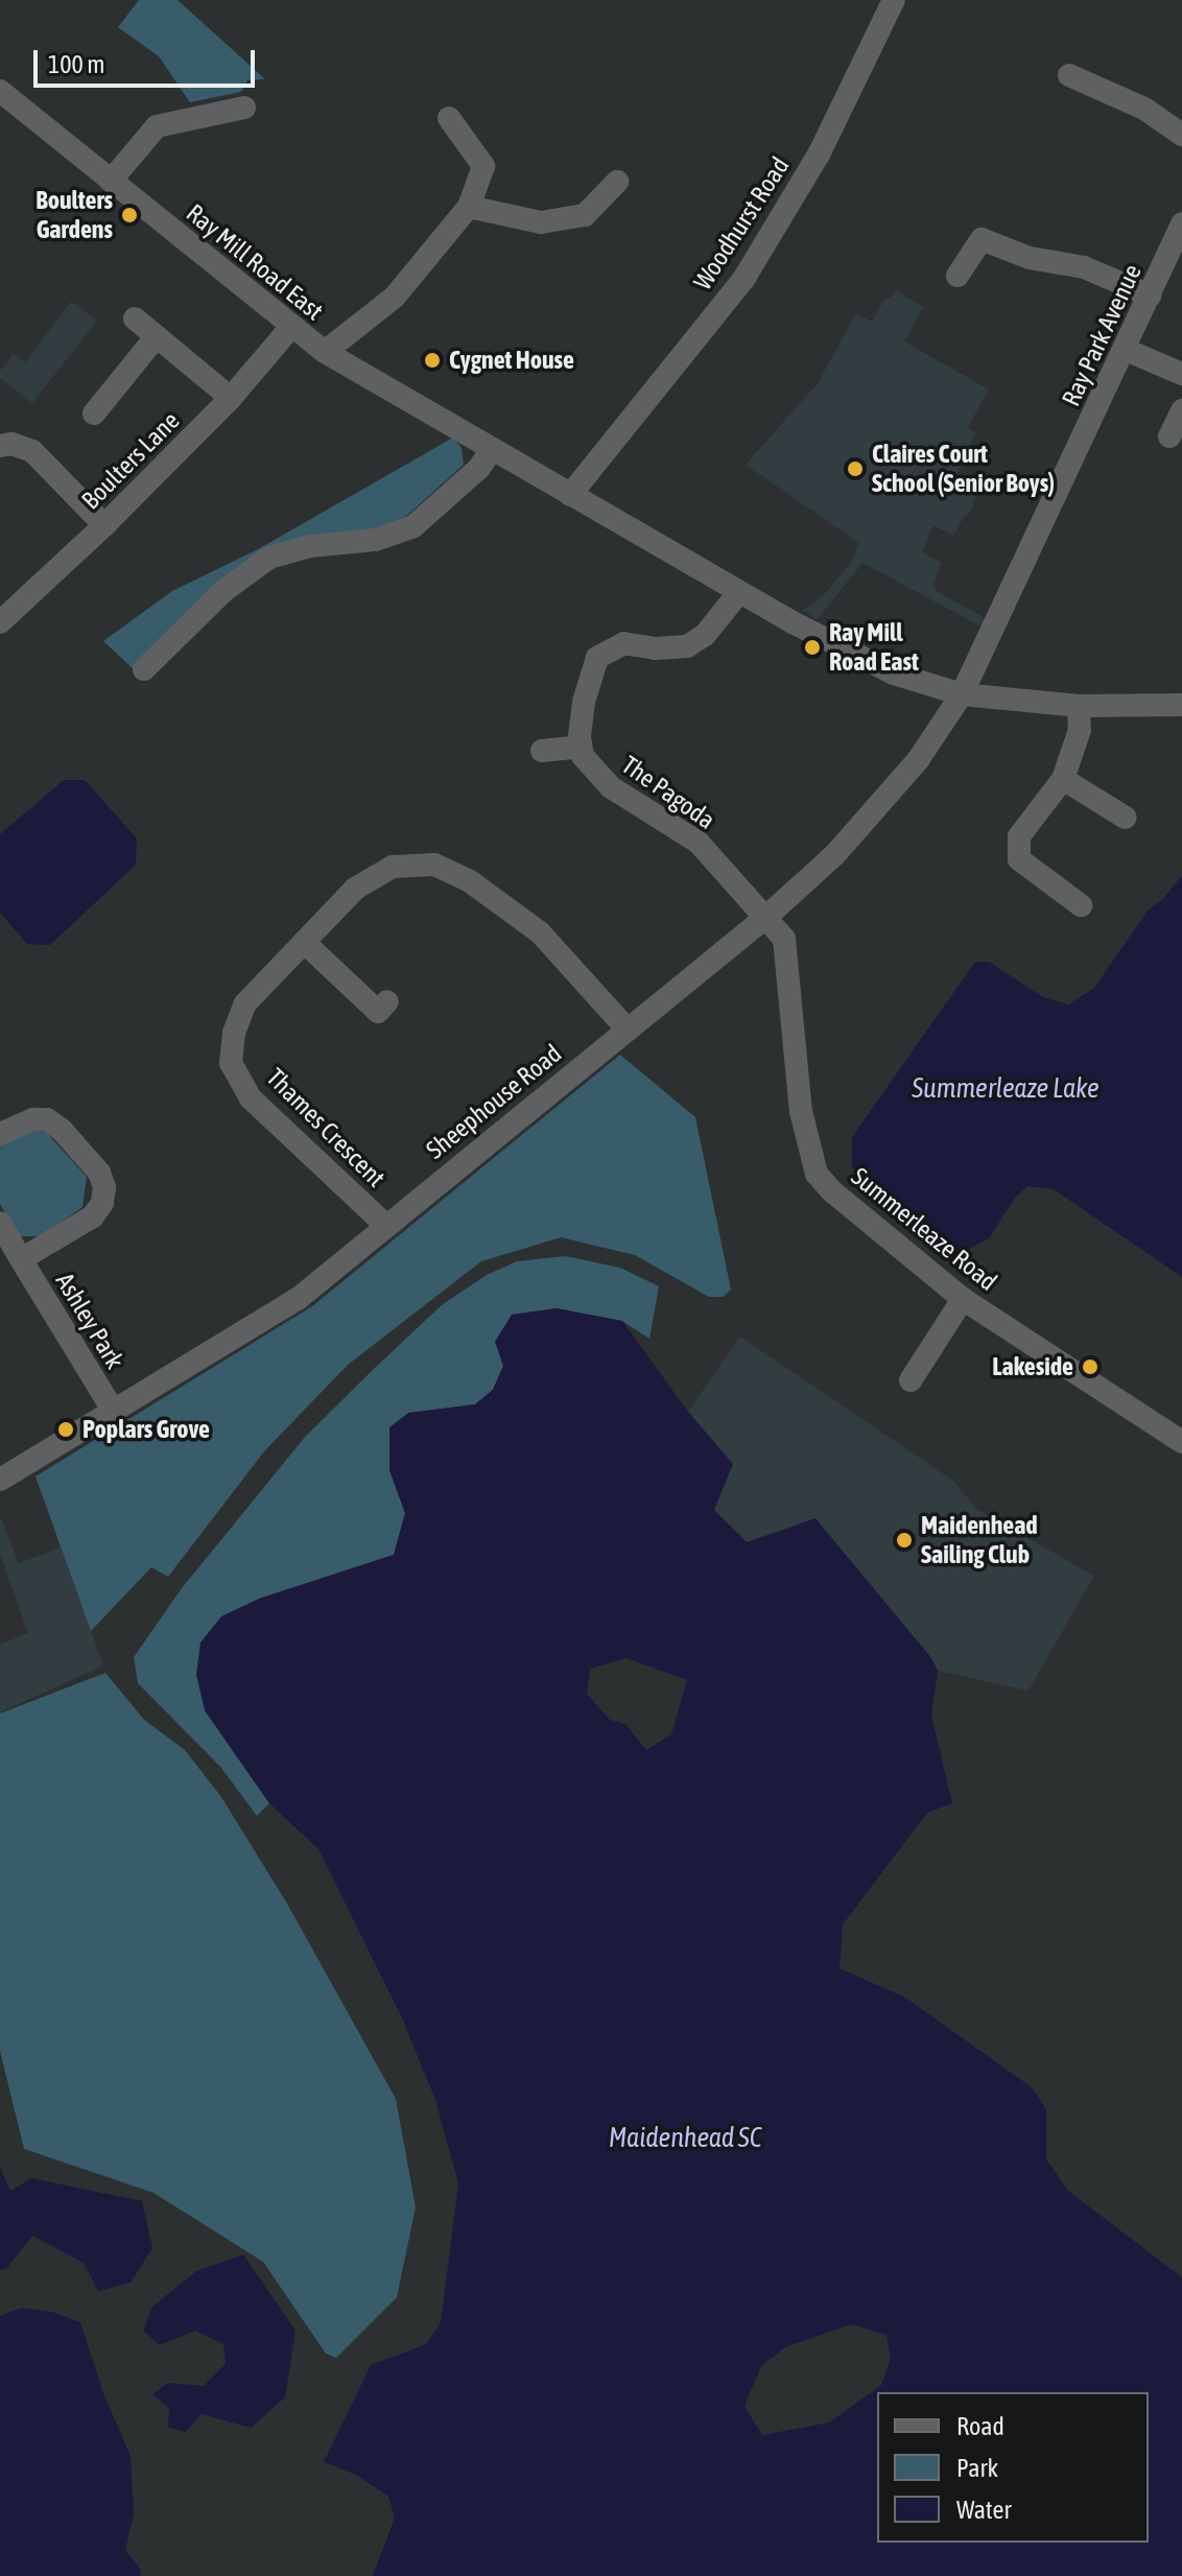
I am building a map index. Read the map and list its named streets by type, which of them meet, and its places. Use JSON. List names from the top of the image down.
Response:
{
  "streets": {
    "street": [
      "Woodhurst Road",
      "Ray Mill Road East",
      "Ray Park Avenue",
      "Boulters Lane",
      "The Pagoda",
      "Sheephouse Road",
      "Thames Crescent",
      "Summerleaze Road",
      "Ashley Park"
    ]
  },
  "crossings": [
    ["Woodhurst Road", "Ray Mill Road East"],
    ["Ray Mill Road East", "Ray Park Avenue"],
    ["Ray Mill Road East", "Boulters Lane"],
    ["Ray Mill Road East", "Sheephouse Road"],
    ["Ray Park Avenue", "Sheephouse Road"],
    ["The Pagoda", "Sheephouse Road"],
    ["The Pagoda", "Summerleaze Road"],
    ["Sheephouse Road", "Thames Crescent"],
    ["Sheephouse Road", "Summerleaze Road"],
    ["Sheephouse Road", "Ashley Park"]
  ],
  "water": ["Summerleaze Lake", "Maidenhead SC"],
  "places": [
    "Boulters Gardens",
    "Cygnet House",
    "Claires Court School (Senior Boys)",
    "Ray Mill Road East",
    "Lakeside",
    "Poplars Grove",
    "Maidenhead Sailing Club"
  ],
  "legend": ["Road", "Park", "Water"],
  "scale_bar": "100 m"
}
